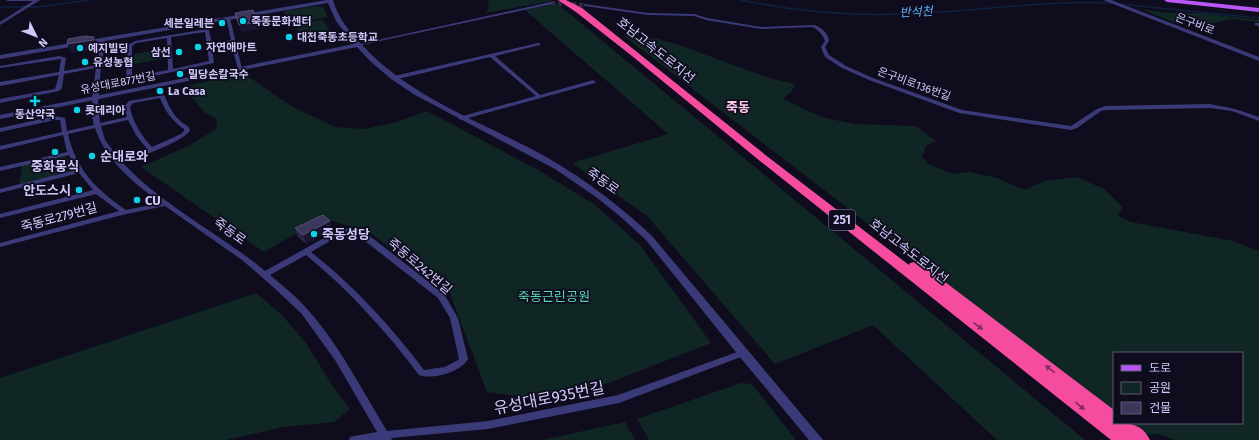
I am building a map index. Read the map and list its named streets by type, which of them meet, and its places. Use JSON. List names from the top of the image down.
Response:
{
  "streets": {
    "highway": ["호남고속도로지선", "251"],
    "street": [
      "은구비로",
      "유성대로877번길",
      "은구비로136번길",
      "죽동로",
      "죽동로279번길",
      "죽동로242번길",
      "유성대로935번길"
    ]
  },
  "crossings": [
    ["호남고속도로지선", "유성대로877번길"],
    ["유성대로877번길", "죽동로"],
    ["죽동로", "죽동로279번길"],
    ["죽동로", "죽동로242번길"],
    ["죽동로", "유성대로935번길"]
  ],
  "districts": ["죽동"],
  "water": ["반석천"],
  "parks": ["죽동근린공원"],
  "places": {
    "other": [
      "죽동문화센터",
      "세븐일레븐",
      "대전죽동초등학교",
      "자연애마트",
      "예지빌딩",
      "삼선",
      "유성농협",
      "밀당손칼국수",
      "La Casa",
      "롯데리아",
      "중화몽식",
      "순대로와",
      "안도스시",
      "CU",
      "죽동성당"
    ],
    "health": ["동산약국"]
  },
  "legend": ["도로", "공원", "건물"],
  "north": "bottom right"
}
